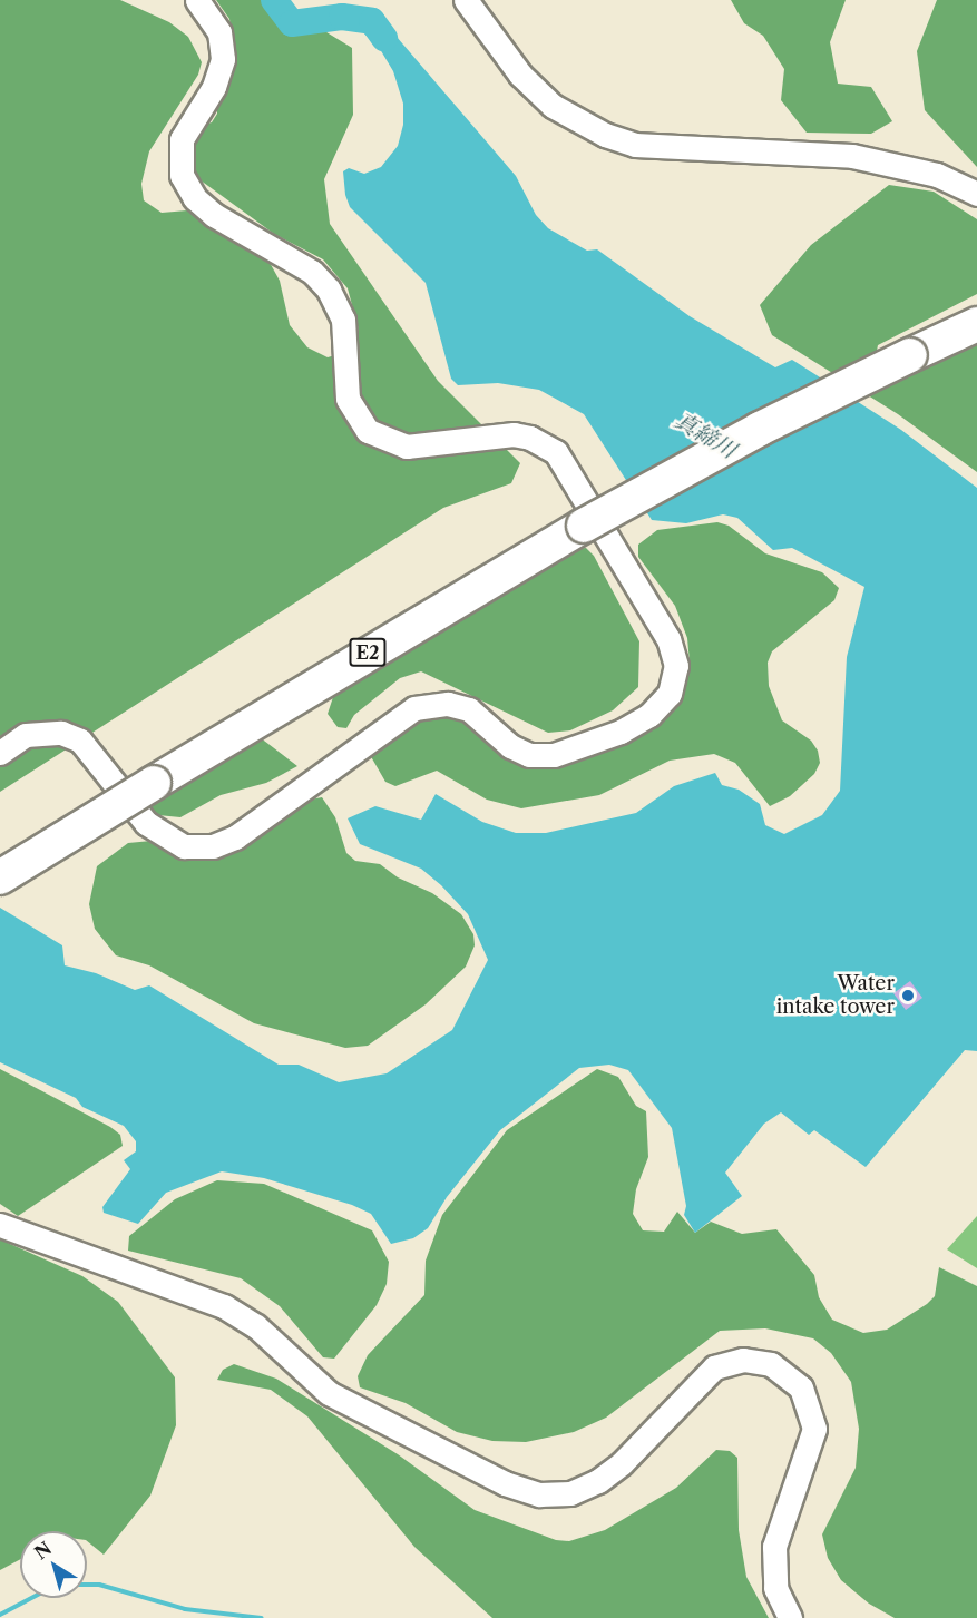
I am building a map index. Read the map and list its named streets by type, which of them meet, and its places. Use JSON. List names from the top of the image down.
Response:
{
  "streets": {
    "highway": ["E2"]
  },
  "water": ["真締川"],
  "places": ["Water intake tower"],
  "north": "top left"
}
